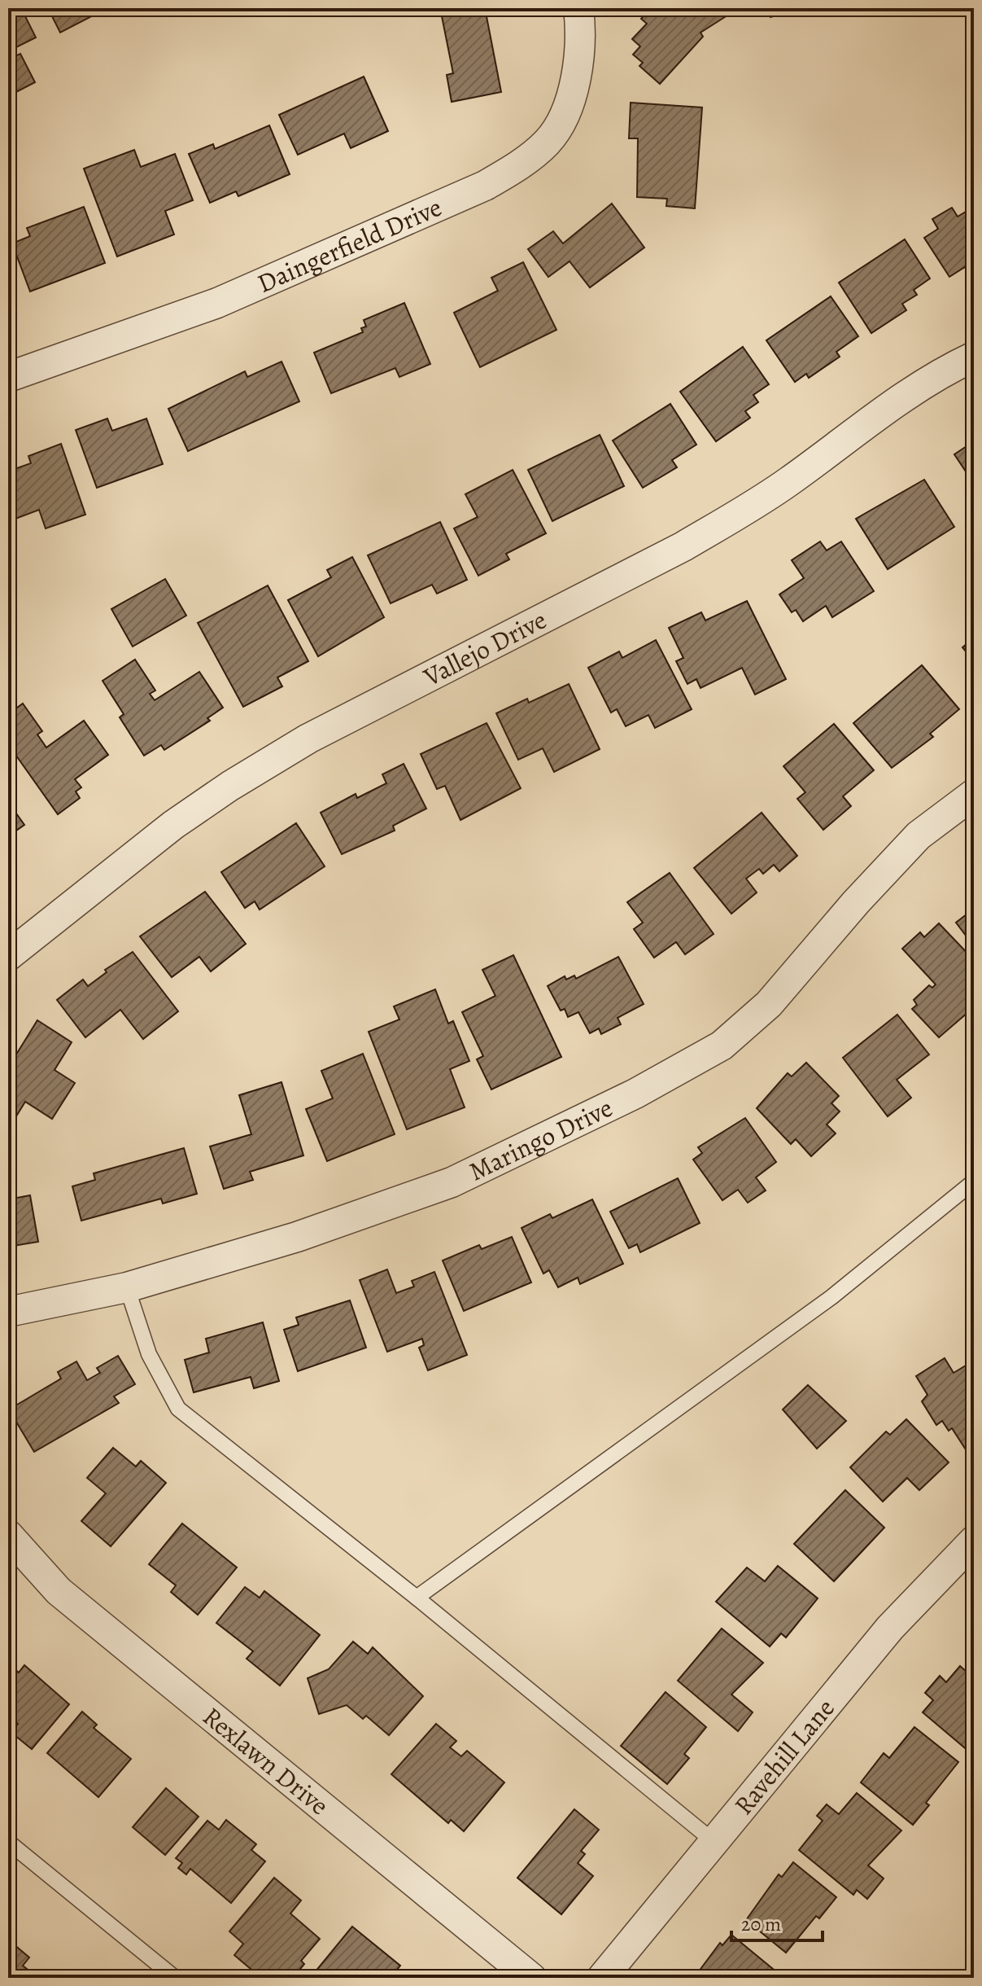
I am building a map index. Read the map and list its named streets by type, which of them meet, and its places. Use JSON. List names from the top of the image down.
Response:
{
  "streets": {
    "street": [
      "Daingerfield Drive",
      "Vallejo Drive",
      "Maringo Drive",
      "Ravehill Lane",
      "Rexlawn Drive"
    ]
  },
  "scale_bar": "20 m"
}
